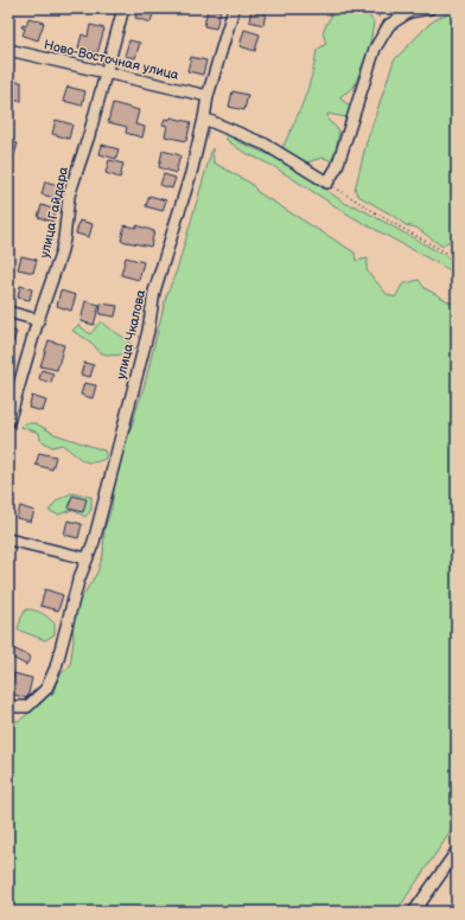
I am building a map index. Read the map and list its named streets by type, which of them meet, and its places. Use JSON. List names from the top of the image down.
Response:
{
  "streets": {
    "street": ["Ново-Восточная улица", "улица Гайдара", "улица Чкалова"]
  },
  "crossings": [
    ["Ново-Восточная улица", "улица Гайдара"],
    ["Ново-Восточная улица", "улица Чкалова"]
  ]
}
